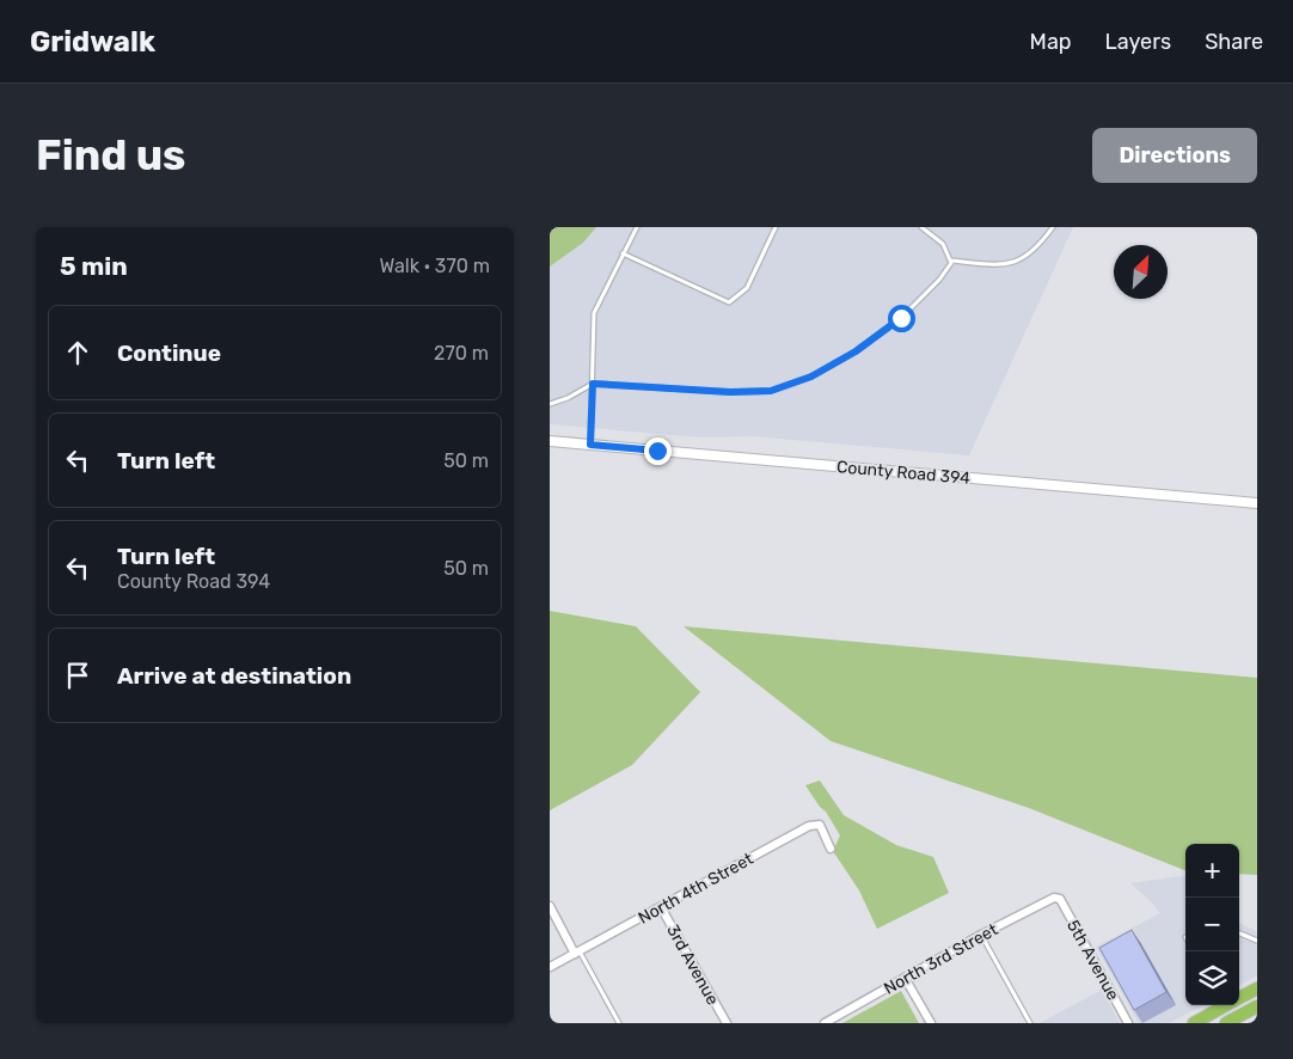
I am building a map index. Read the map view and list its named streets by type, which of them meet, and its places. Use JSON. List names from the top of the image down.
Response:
{
  "streets": {
    "street": [
      "County Road 394",
      "North 4th Street",
      "North 3rd Street",
      "5th Avenue",
      "3rd Avenue"
    ]
  },
  "crossings": [
    ["North 4th Street", "3rd Avenue"],
    ["North 3rd Street", "5th Avenue"]
  ],
  "north": "top right",
  "page": {
    "header": "Gridwalk",
    "nav": ["Map", "Layers", "Share"],
    "buttons": "Directions",
    "title": "Find us",
    "heading": ["5 min", "Walk · 370 m"],
    "list": [
      ["Continue", "270 m"],
      ["Turn left", "50 m"],
      ["Turn left", "County Road 394", "50 m"],
      "Arrive at destination"
    ],
    "map_buttons": ["+", "−"]
  }
}
